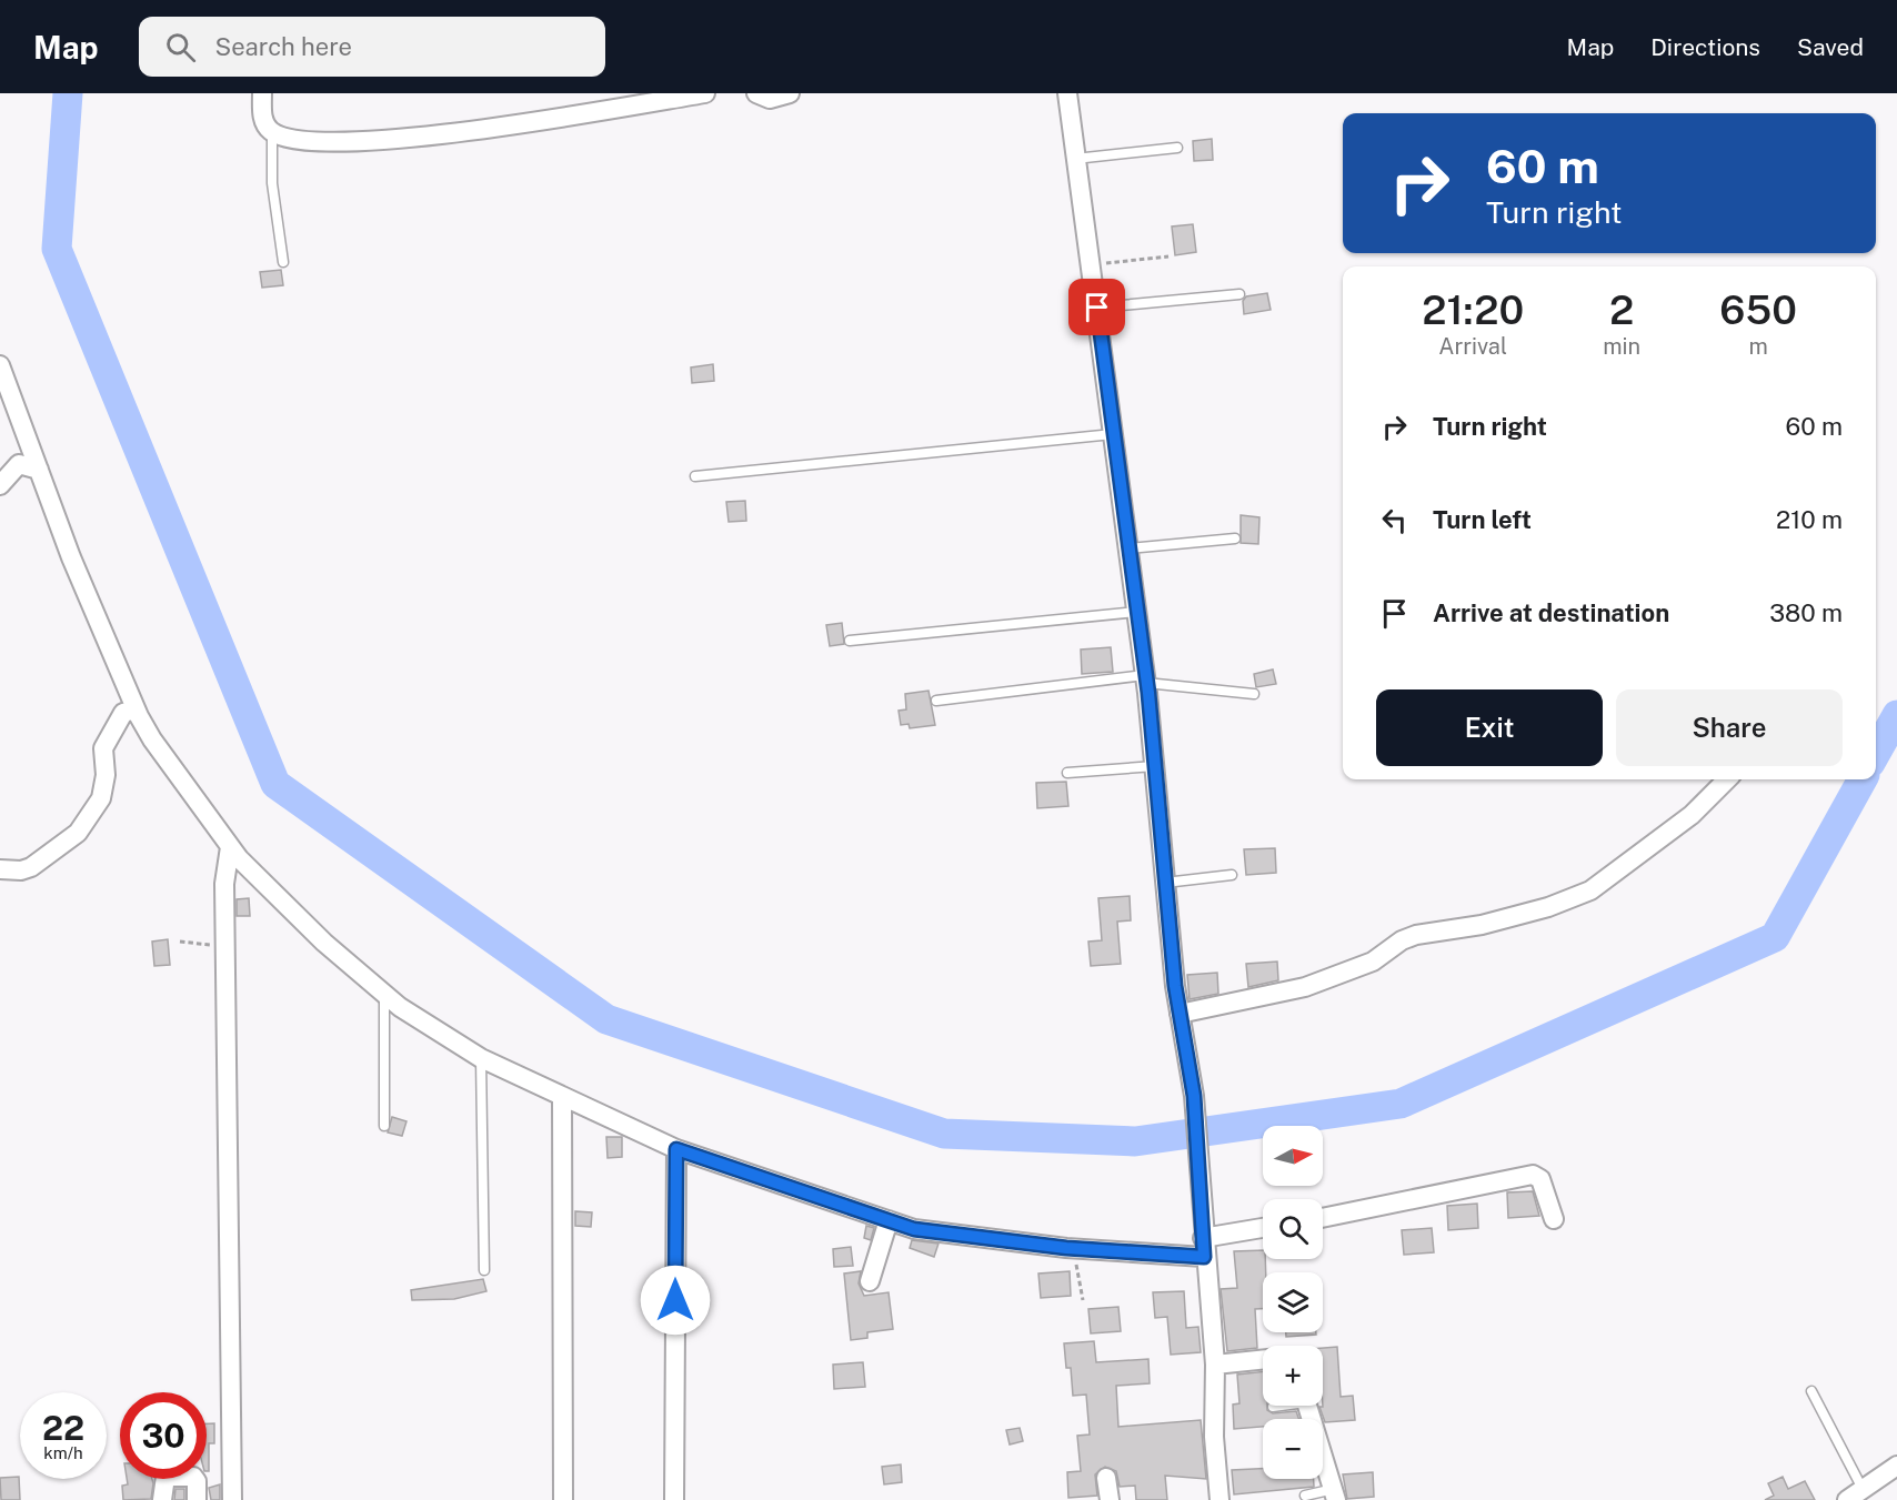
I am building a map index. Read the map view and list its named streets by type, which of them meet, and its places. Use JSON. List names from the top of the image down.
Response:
{
  "north": "right",
  "page": {
    "header": "Map",
    "search": "Search here",
    "nav": ["Map", "Directions", "Saved"],
    "turn": ["60 m", "Turn right"],
    "eta": [
      "21:20",
      "Arrival",
      "2",
      "min",
      "650",
      "m"
    ],
    "list": [
      {
        "name": "Turn right",
        "value": "60 m"
      },
      {
        "name": "Turn left",
        "value": "210 m"
      },
      {
        "name": "Arrive at destination",
        "value": "380 m"
      }
    ],
    "buttons": ["Exit", "Share"],
    "map_buttons": ["+", "−"],
    "speed": "22 km/h",
    "limit": "30"
  }
}
